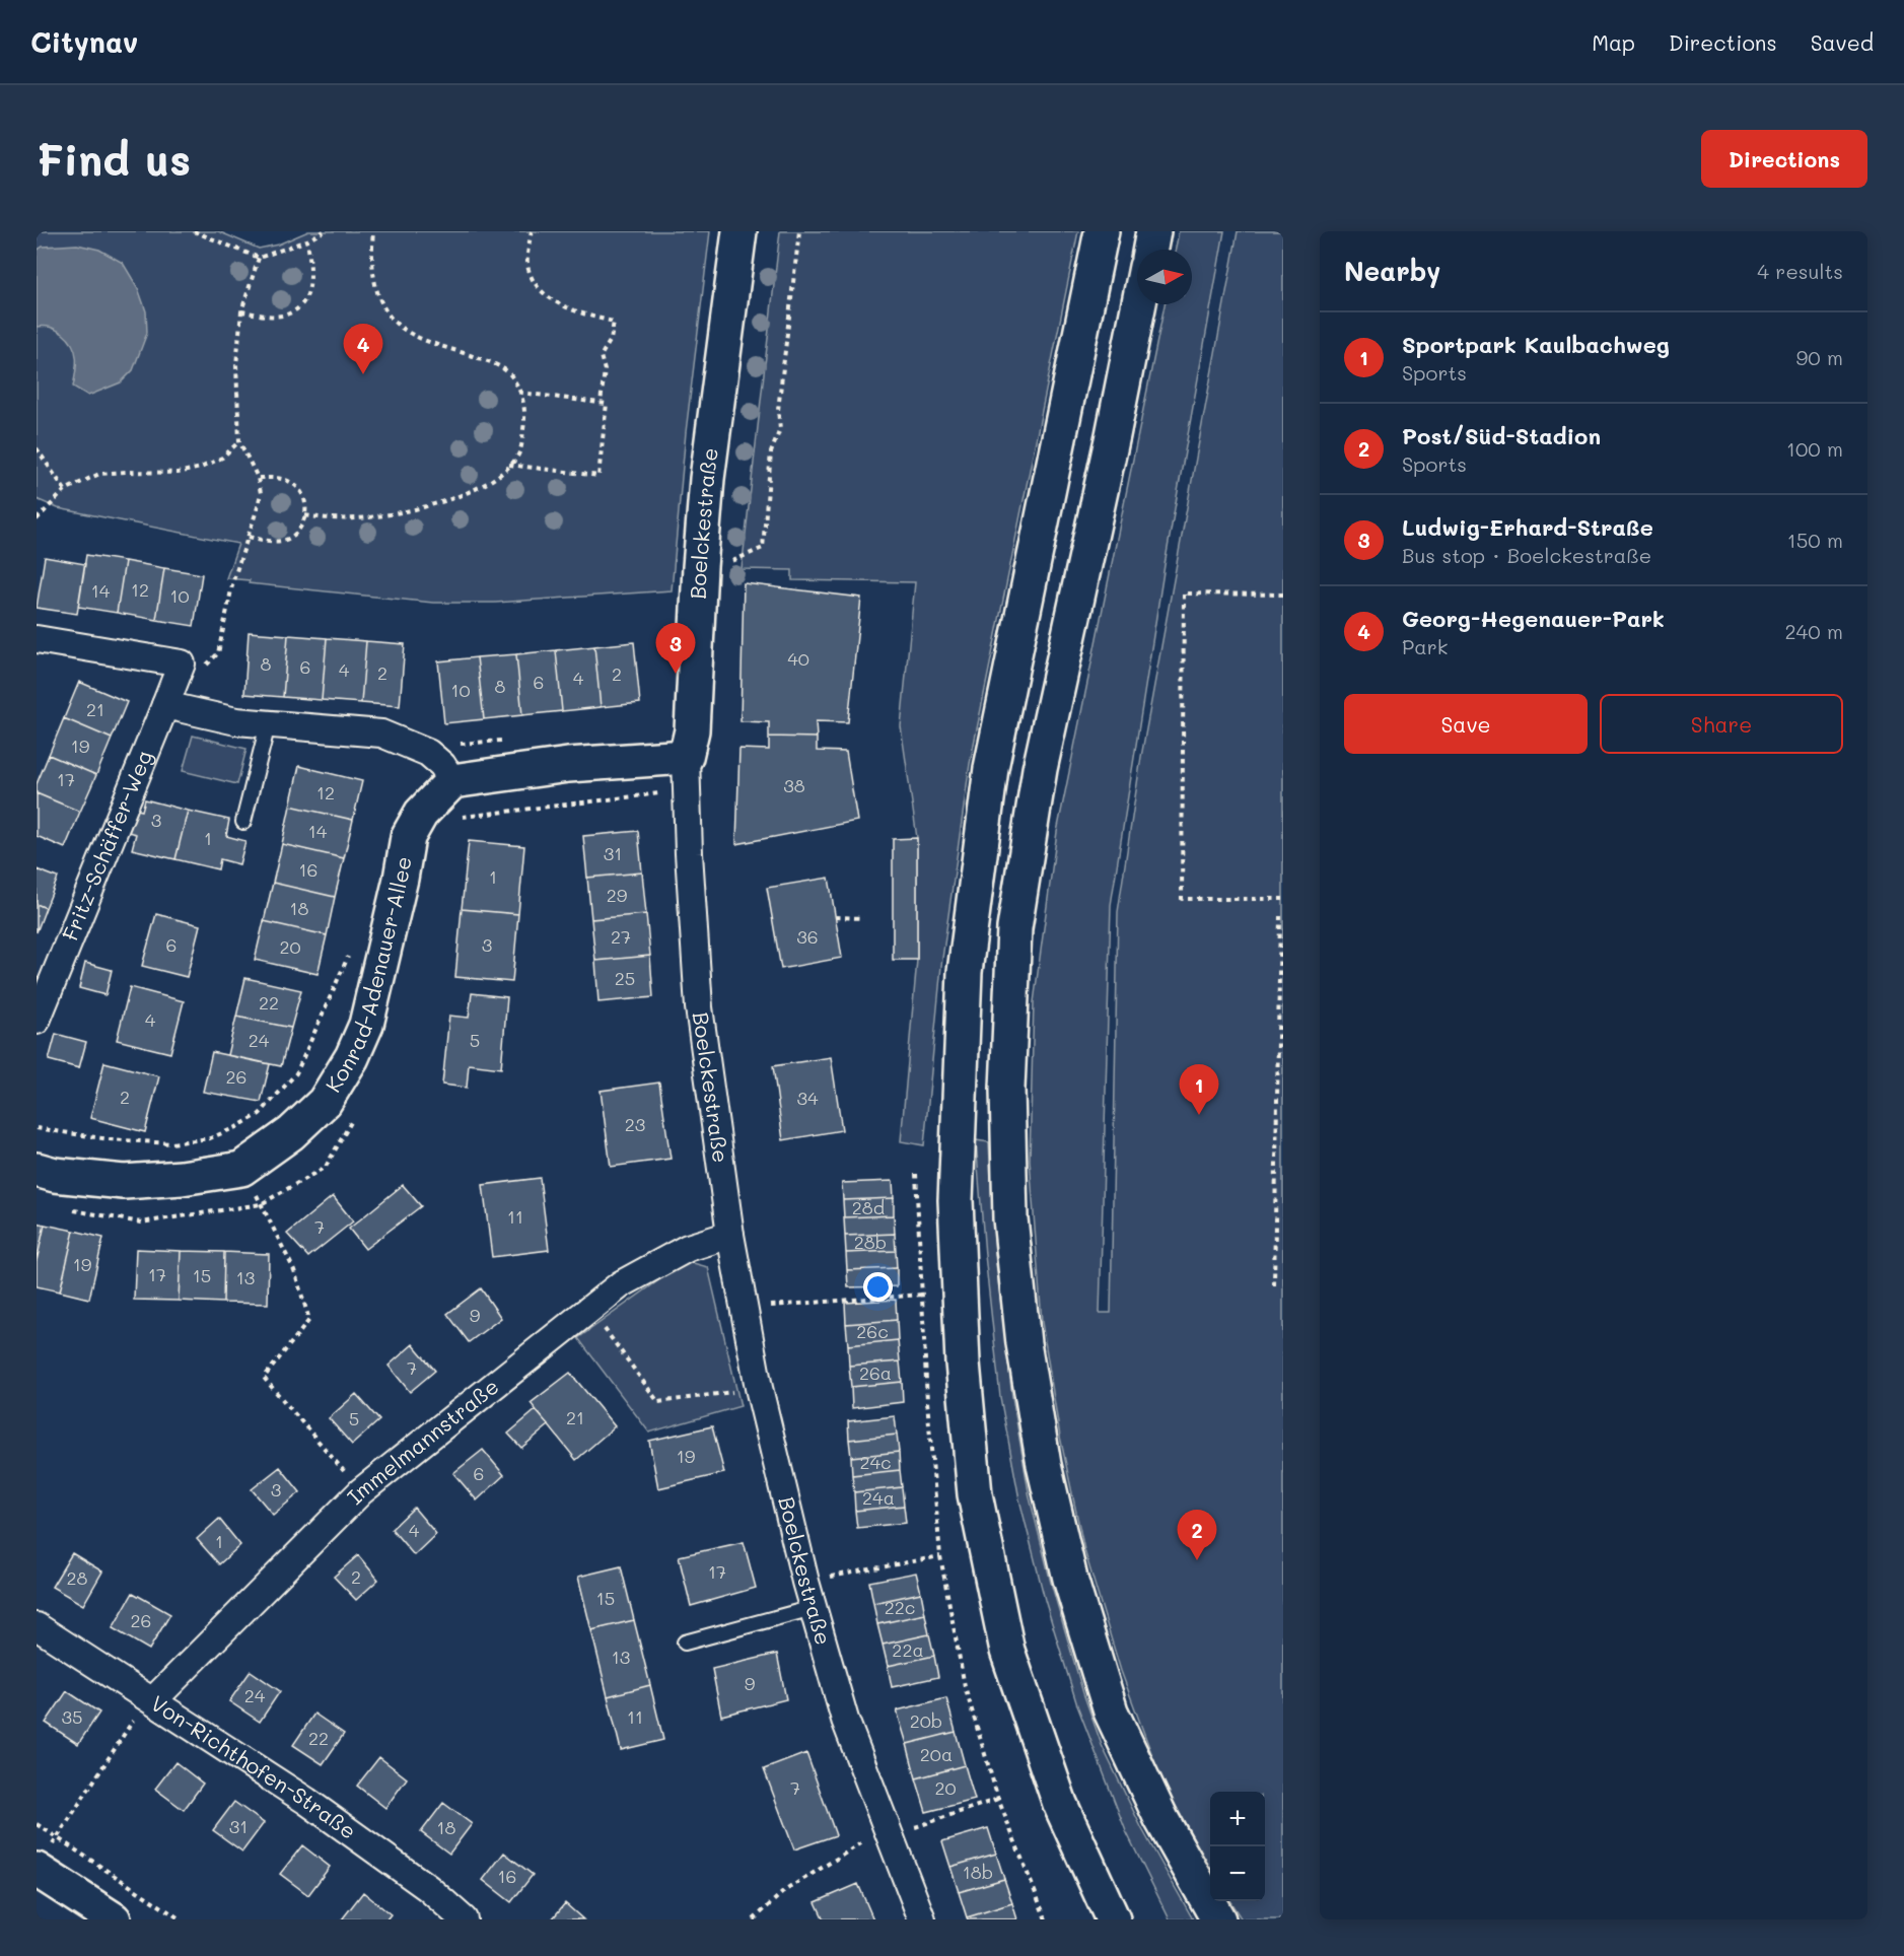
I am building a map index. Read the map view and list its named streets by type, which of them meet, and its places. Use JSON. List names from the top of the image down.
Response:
{
  "streets": {
    "main road": ["Boelckestraße", "Konrad-Adenauer-Allee"],
    "street": ["Fritz-Schäffer-Weg", "Immelmannstraße", "Von-Richthofen-Straße"]
  },
  "crossings": [
    ["Boelckestraße", "Immelmannstraße"],
    ["Immelmannstraße", "Von-Richthofen-Straße"]
  ],
  "house_numbers": [
    "12",
    "14",
    "10",
    "40",
    "8",
    "6",
    "4",
    "2",
    "2",
    "4",
    "6",
    "8",
    "10",
    "21",
    "19",
    "17",
    "38",
    "12",
    "3",
    "14",
    "1",
    "31",
    "16",
    "1",
    "29",
    "18",
    "27",
    "36",
    "6",
    "3",
    "20",
    "25",
    "22",
    "4",
    "24",
    "5",
    "26",
    "2",
    "34",
    "23",
    "28d",
    "11",
    "7",
    "28b",
    "19",
    "17",
    "15",
    "13",
    "9",
    "26c",
    "7",
    "26a",
    "21",
    "5",
    "19",
    "24c",
    "6",
    "3",
    "24a",
    "4",
    "1",
    "17",
    "2",
    "28",
    "15",
    "22c",
    "26",
    "22a",
    "13",
    "9",
    "24",
    "35",
    "11",
    "20b",
    "22",
    "20a",
    "7",
    "20",
    "31",
    "18",
    "18b",
    "16"
  ],
  "north": "right",
  "page": {
    "header": "Citynav",
    "nav": ["Map", "Directions", "Saved"],
    "buttons": [
      "Directions",
      ["Save", "Share"]
    ],
    "title": "Find us",
    "heading": ["Nearby", "4 results"],
    "list": [
      {
        "mark": "1",
        "name": "Sportpark Kaulbachweg",
        "note": "Sports",
        "value": "90 m"
      },
      {
        "mark": "2",
        "name": "Post/Süd-Stadion",
        "note": "Sports",
        "value": "100 m"
      },
      {
        "mark": "3",
        "name": "Ludwig-Erhard-Straße",
        "note": "Bus stop · Boelckestraße",
        "value": "150 m"
      },
      {
        "mark": "4",
        "name": "Georg-Hegenauer-Park",
        "note": "Park",
        "value": "240 m"
      }
    ],
    "pins": [
      "4",
      "3",
      "1",
      "2"
    ],
    "map_buttons": ["+", "−"]
  }
}
